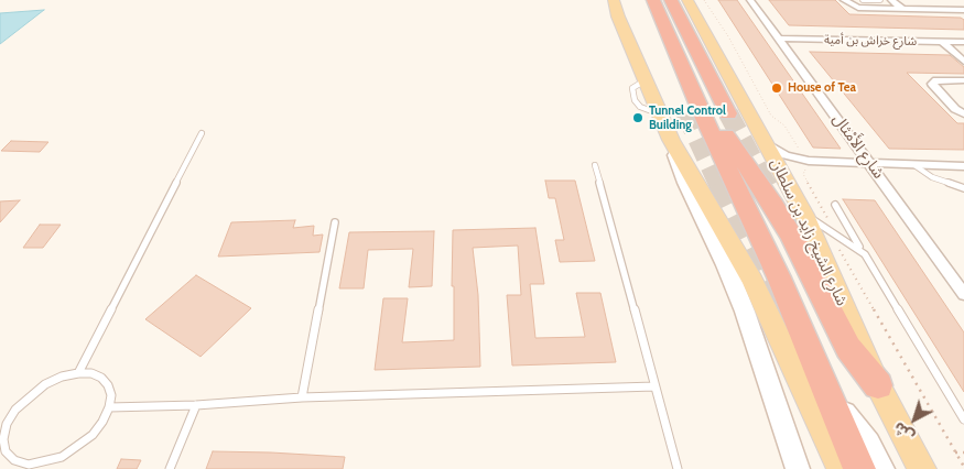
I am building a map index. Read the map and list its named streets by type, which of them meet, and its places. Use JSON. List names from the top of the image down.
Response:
{
  "streets": {
    "main road": ["شارع الشيخ زايد بن سلطان"],
    "street": ["شارع خراش بن أمية", "شارع الأَمْثال"]
  },
  "crossings": [
    ["شارع خراش بن أمية", "شارع الأَمْثال"]
  ],
  "places": ["House of Tea", "Tunnel Control Building"],
  "north": "bottom left"
}
